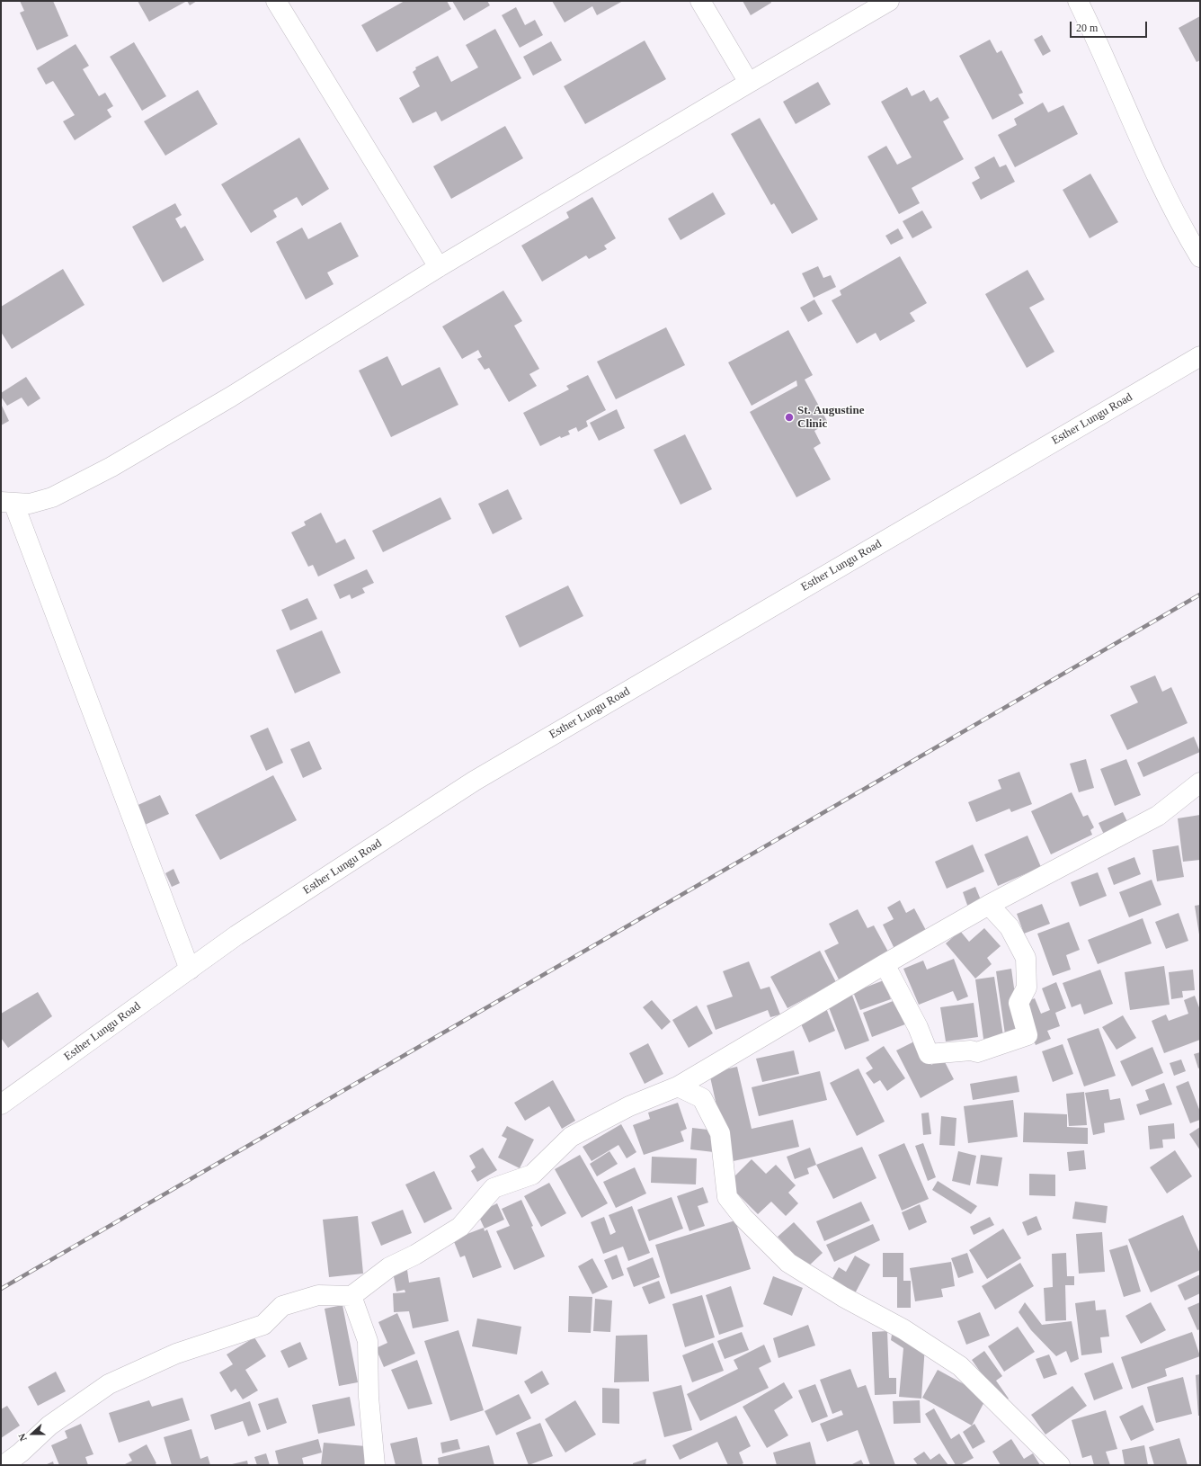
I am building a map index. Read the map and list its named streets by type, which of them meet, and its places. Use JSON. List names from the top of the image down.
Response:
{
  "streets": {
    "street": ["Esther Lungu Road"]
  },
  "places": ["St. Augustine Clinic"],
  "scale_bar": "20 m",
  "north": "left"
}
